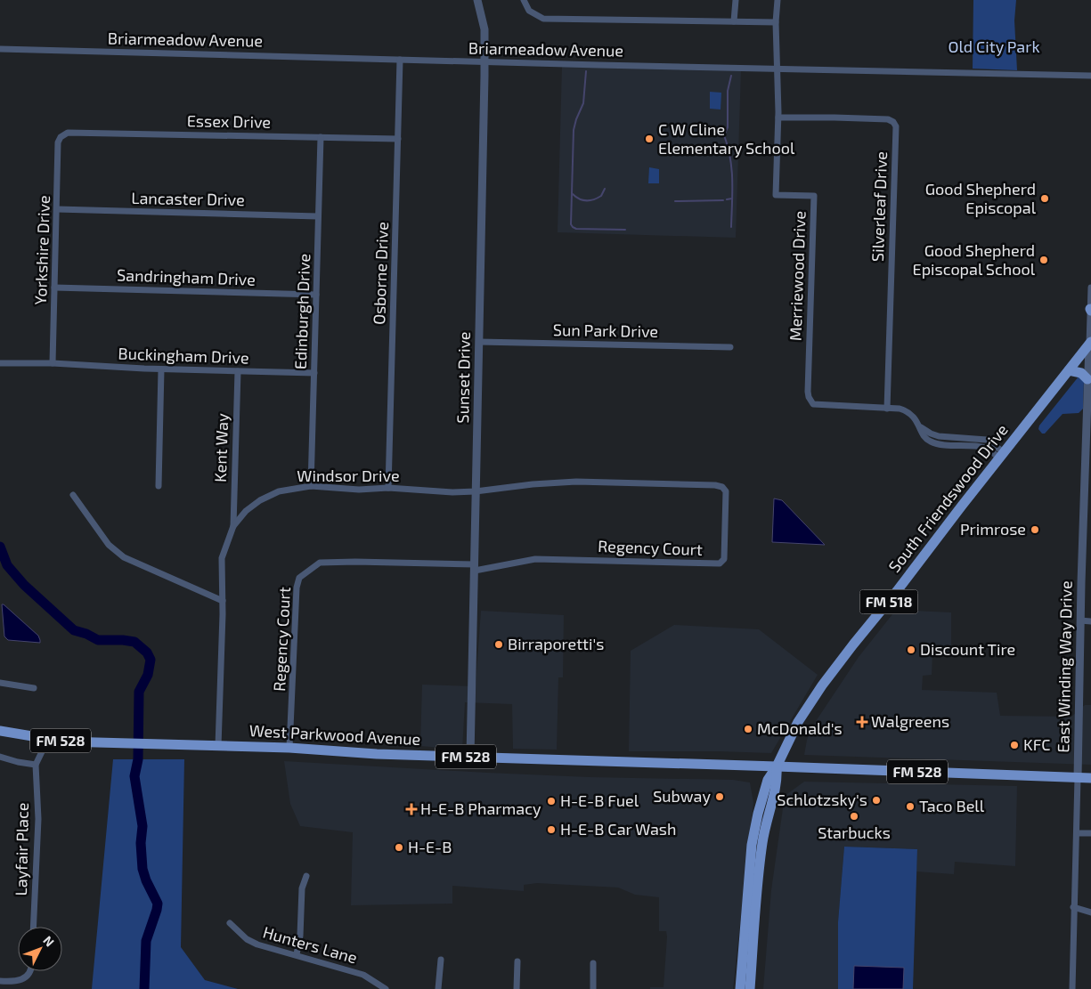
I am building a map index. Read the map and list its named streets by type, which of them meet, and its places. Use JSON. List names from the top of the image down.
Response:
{
  "streets": {
    "main road": [
      "South Friendswood Drive",
      "FM 518",
      "West Parkwood Avenue",
      "FM 528"
    ],
    "street": [
      "Briarmeadow Avenue",
      "Essex Drive",
      "Lancaster Drive",
      "Silverleaf Drive",
      "Yorkshire Drive",
      "Osborne Drive",
      "Merriewood Drive",
      "Sandringham Drive",
      "Edinburgh Drive",
      "Sun Park Drive",
      "Buckingham Drive",
      "Sunset Drive",
      "Kent Way",
      "Windsor Drive",
      "Regency Court",
      "East Winding Way Drive",
      "Layfair Place",
      "Hunters Lane"
    ]
  },
  "crossings": [
    ["Briarmeadow Avenue", "Osborne Drive"],
    ["Briarmeadow Avenue", "Merriewood Drive"],
    ["Briarmeadow Avenue", "Sunset Drive"],
    ["Essex Drive", "Yorkshire Drive"],
    ["Essex Drive", "Osborne Drive"],
    ["Essex Drive", "Edinburgh Drive"],
    ["Lancaster Drive", "Yorkshire Drive"],
    ["Lancaster Drive", "Edinburgh Drive"],
    ["Silverleaf Drive", "Merriewood Drive"],
    ["Yorkshire Drive", "Sandringham Drive"],
    ["Yorkshire Drive", "Buckingham Drive"],
    ["Osborne Drive", "Windsor Drive"],
    ["Sandringham Drive", "Edinburgh Drive"],
    ["Edinburgh Drive", "Buckingham Drive"],
    ["Edinburgh Drive", "Windsor Drive"],
    ["Sun Park Drive", "Sunset Drive"],
    ["Buckingham Drive", "Kent Way"],
    ["Sunset Drive", "Windsor Drive"],
    ["Sunset Drive", "Regency Court"],
    ["Sunset Drive", "West Parkwood Avenue"],
    ["Kent Way", "Windsor Drive"],
    ["Windsor Drive", "Regency Court"],
    ["Windsor Drive", "West Parkwood Avenue"],
    ["South Friendswood Drive", "East Winding Way Drive"],
    ["South Friendswood Drive", "West Parkwood Avenue"],
    ["South Friendswood Drive", "FM 528"],
    ["Regency Court", "West Parkwood Avenue"],
    ["East Winding Way Drive", "FM 528"],
    ["West Parkwood Avenue", "FM 528"],
    ["West Parkwood Avenue", "Layfair Place"]
  ],
  "parks": ["Old City Park"],
  "places": {
    "other": [
      "C W Cline Elementary School",
      "Good Shepherd Episcopal",
      "Good Shepherd Episcopal School",
      "Primrose",
      "Birraporetti's",
      "Discount Tire",
      "McDonald's",
      "KFC",
      "Subway",
      "Schlotzsky's",
      "H-E-B Fuel",
      "Taco Bell",
      "Starbucks",
      "H-E-B Car Wash",
      "H-E-B"
    ],
    "health": ["Walgreens", "H-E-B Pharmacy"]
  },
  "north": "top right"
}
